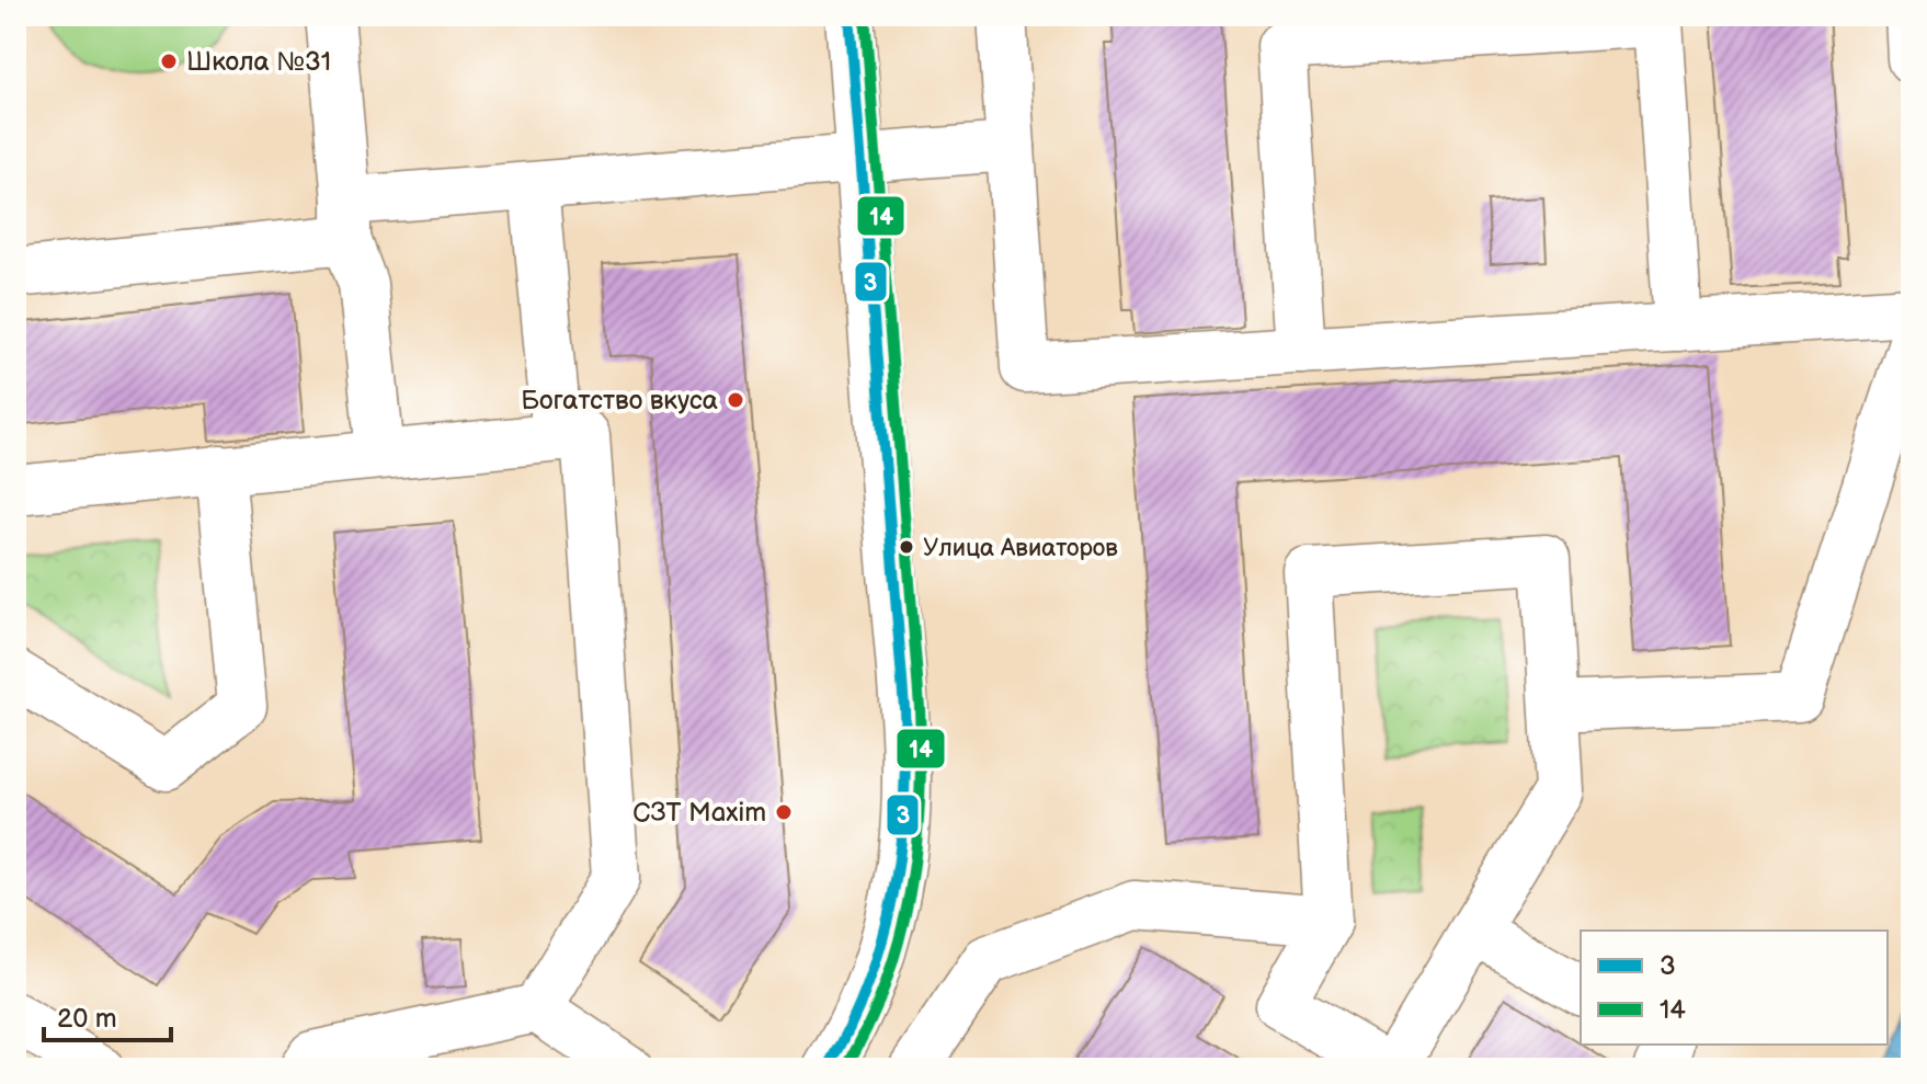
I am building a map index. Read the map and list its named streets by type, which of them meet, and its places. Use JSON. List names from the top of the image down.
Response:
{
  "places": [
    "Школа №31",
    "Богатство вкуса",
    "Улица Авиаторов",
    "СЗТ Maxim"
  ],
  "lines": ["transit line 3", "transit line 14"],
  "legend": ["3", "14"],
  "scale_bar": "20 m"
}
